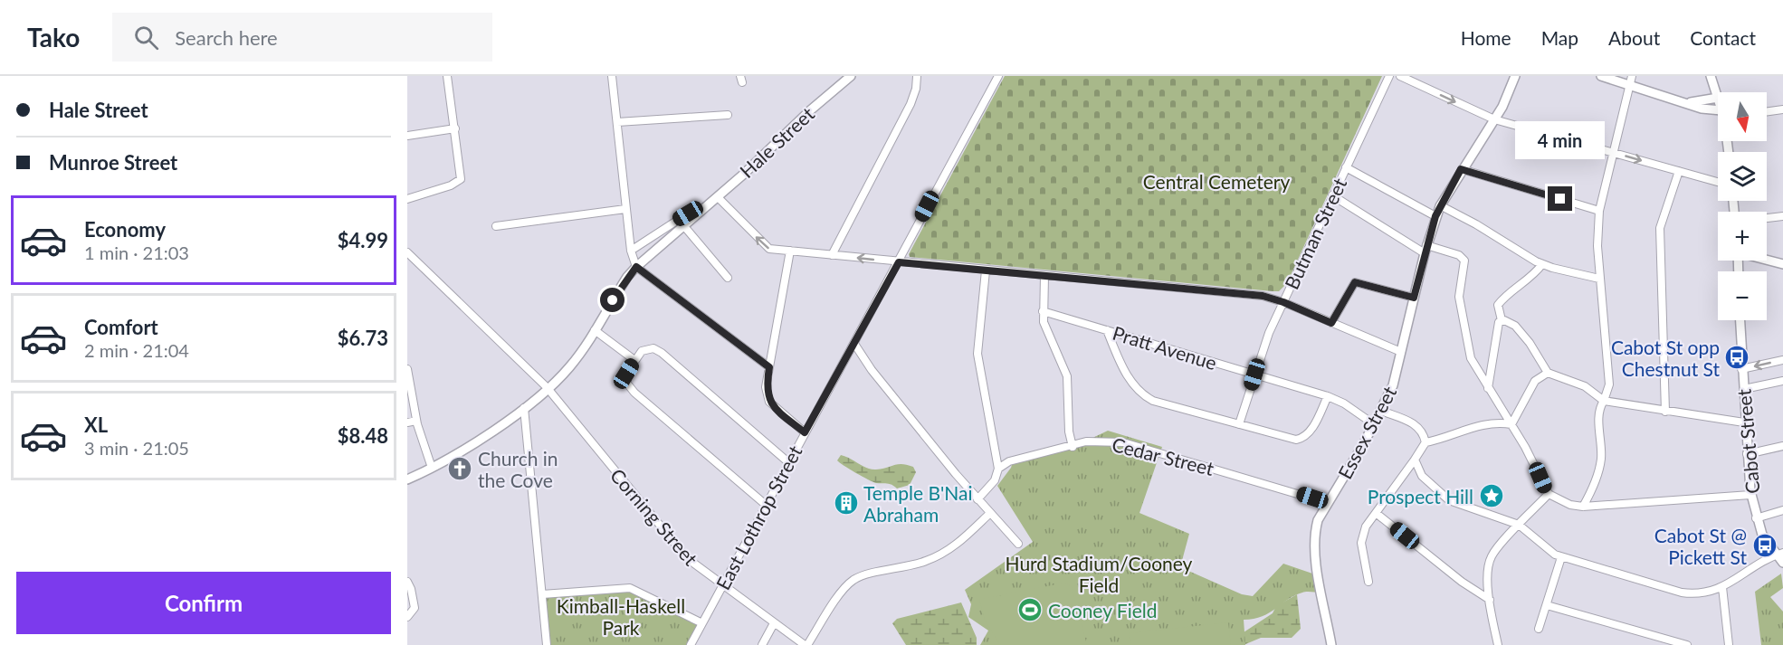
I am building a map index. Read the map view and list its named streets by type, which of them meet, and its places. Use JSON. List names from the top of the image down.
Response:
{
  "streets": {
    "main road": ["Hale Street", "Essex Street", "Cabot Street"],
    "street": [
      "Butman Street",
      "Pratt Avenue",
      "Cedar Street",
      "Corning Street",
      "East Lothrop Street"
    ]
  },
  "crossings": [
    ["Hale Street", "Corning Street"],
    ["Butman Street", "Pratt Avenue"],
    ["Pratt Avenue", "Essex Street"],
    ["Essex Street", "Cedar Street"],
    ["Corning Street", "East Lothrop Street"]
  ],
  "parks": ["Central Cemetery", "Hurd Stadium/Cooney Field", "Kimball-Haskell Park"],
  "places": {
    "bus stop": ["Cabot St opp Chestnut St", "Cabot St @ Pickett St"],
    "church": ["Church in the Cove"],
    "place": ["Prospect Hill"],
    "building": ["Temple B'Nai Abraham"],
    "sports": ["Cooney Field"]
  },
  "north": "bottom",
  "page": {
    "header": "Tako",
    "search": "Search here",
    "nav": [
      "Home",
      "Map",
      "About",
      "Contact"
    ],
    "banner": ["Hale Street", "Munroe Street"],
    "map_buttons": ["+", "−"],
    "bubble": "4 min",
    "list": [
      {
        "name": "Economy",
        "note": "1 min · 21:03",
        "value": "$4.99"
      },
      {
        "name": "Comfort",
        "note": "2 min · 21:04",
        "value": "$6.73"
      },
      {
        "name": "XL",
        "note": "3 min · 21:05",
        "value": "$8.48"
      }
    ],
    "buttons": "Confirm"
  }
}
